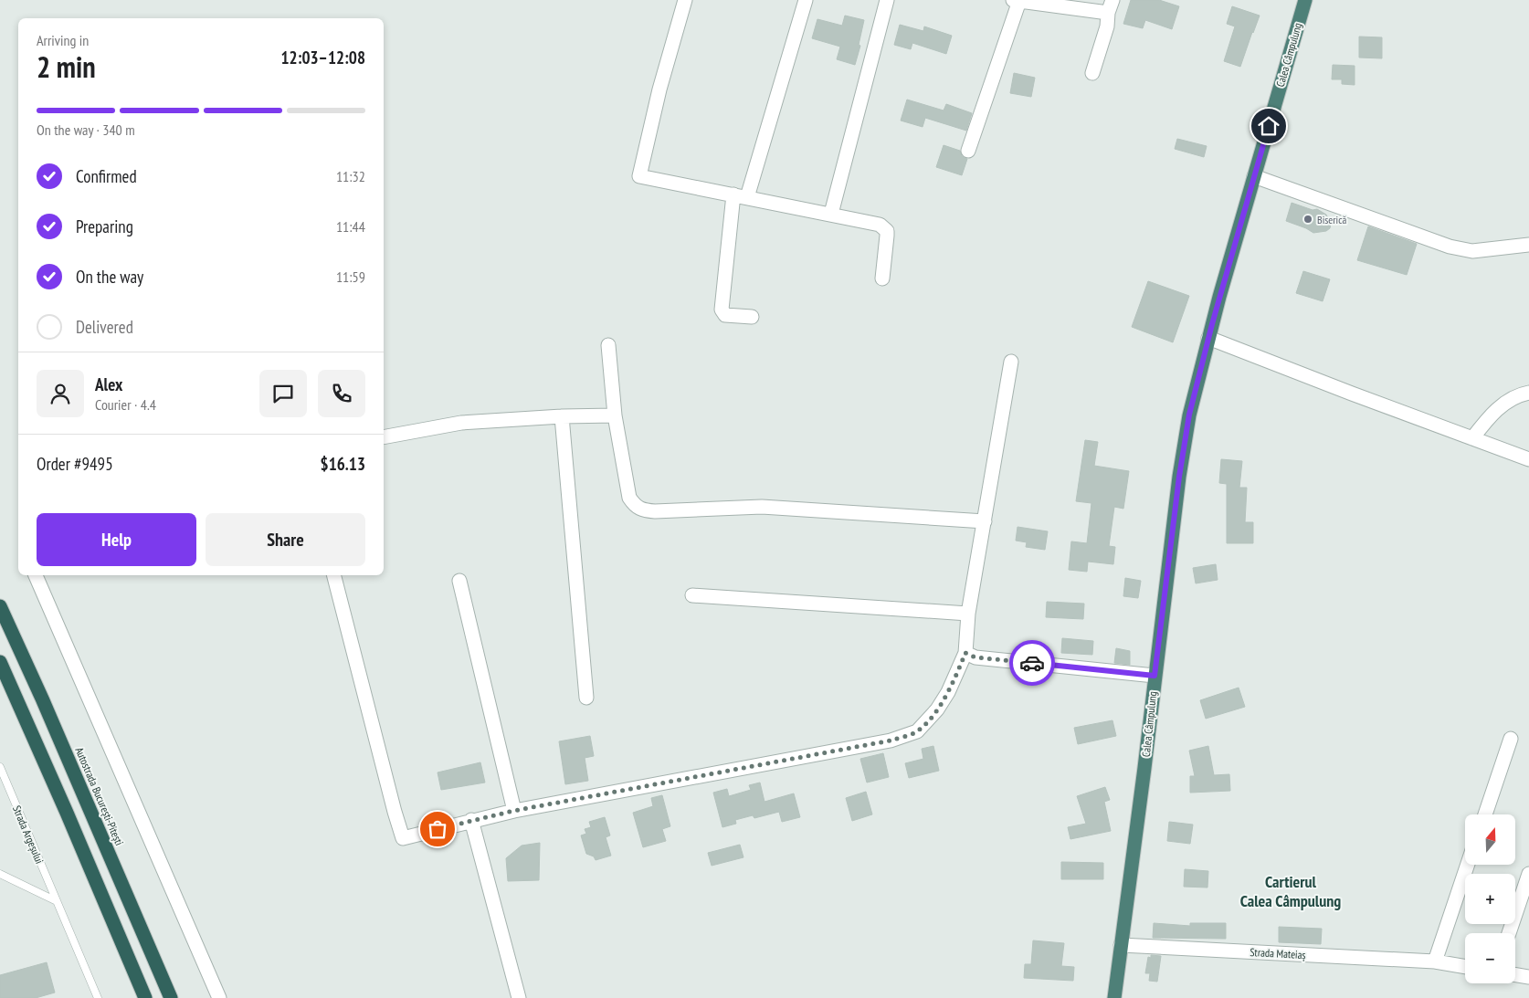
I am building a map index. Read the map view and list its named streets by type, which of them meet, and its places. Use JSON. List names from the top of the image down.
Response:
{
  "streets": {
    "highway": ["Calea Câmpulung", "Autostrada București-Pitești"],
    "street": ["Strada Mateiaș"],
    "lane": ["Strada Argeșului"]
  },
  "crossings": [
    ["Calea Câmpulung", "Strada Mateiaș"]
  ],
  "districts": ["Cartierul Calea Câmpulung"],
  "places": ["Biserică"],
  "north": "top",
  "page": {
    "heading": ["2 min", "Arriving in", "12:03–12:08"],
    "panel": [
      "Alex",
      "Courier · 4.4",
      "Order #9495",
      "$16.13"
    ],
    "bar": "On the way · 340 m",
    "list": [
      ["Confirmed", "11:32"],
      ["Preparing", "11:44"],
      ["On the way", "11:59"],
      "Delivered"
    ],
    "buttons": ["Help", "Share"],
    "map_buttons": ["+", "−"]
  }
}
